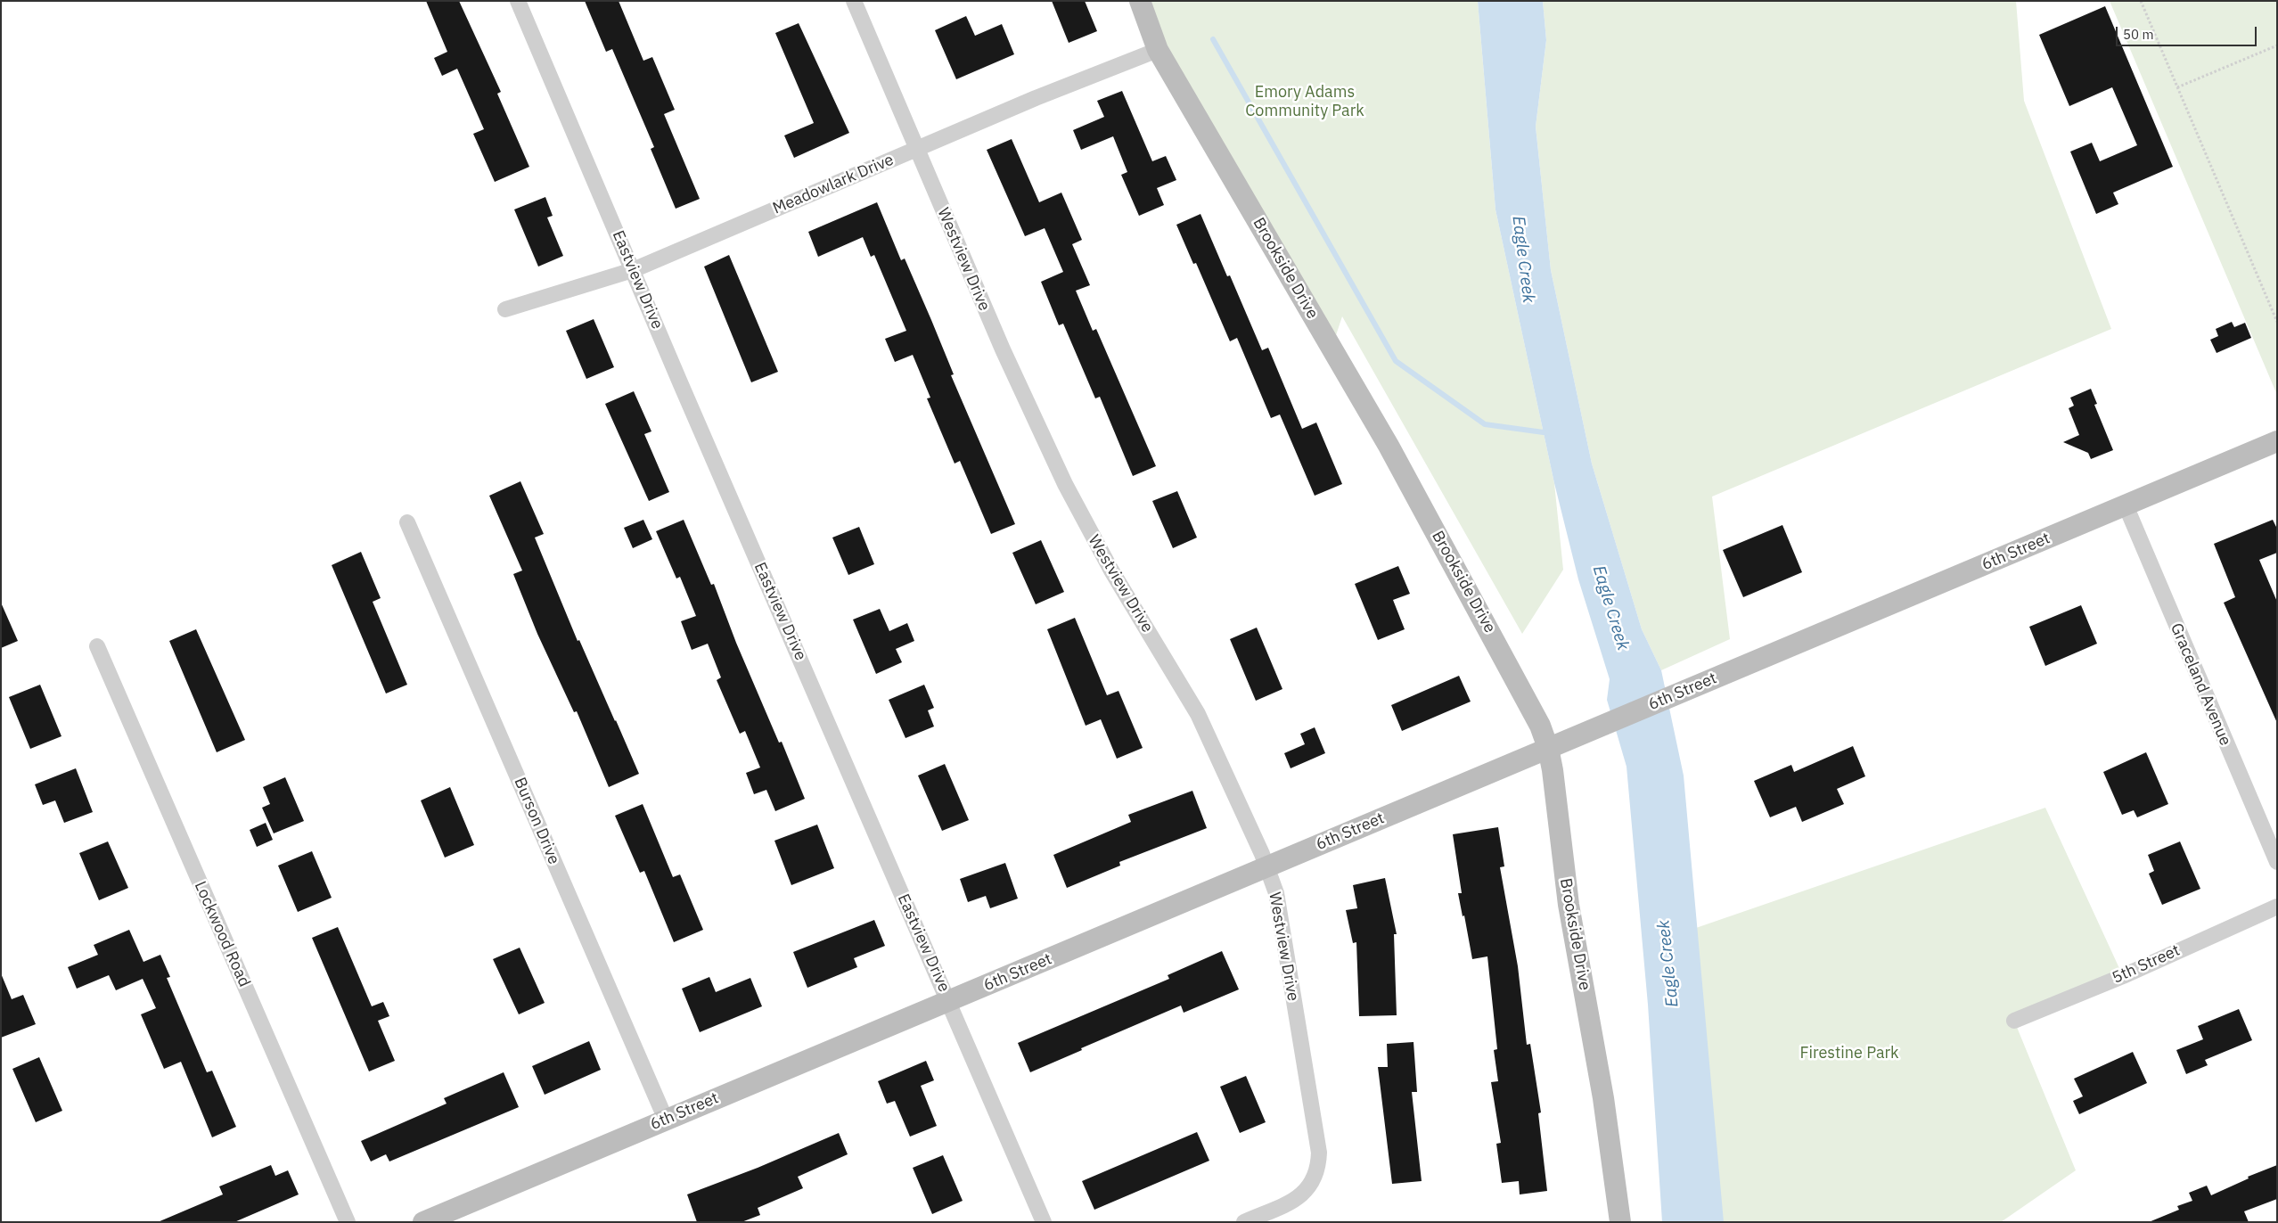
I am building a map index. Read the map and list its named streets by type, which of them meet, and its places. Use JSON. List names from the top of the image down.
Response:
{
  "streets": {
    "street": [
      "Meadowlark Drive",
      "Westview Drive",
      "Brookside Drive",
      "Eastview Drive",
      "6th Street",
      "Graceland Avenue",
      "Burson Drive",
      "Lockwood Road",
      "5th Street"
    ]
  },
  "crossings": [
    ["Meadowlark Drive", "Westview Drive"],
    ["Meadowlark Drive", "Brookside Drive"],
    ["Meadowlark Drive", "Eastview Drive"],
    ["Westview Drive", "6th Street"],
    ["Brookside Drive", "6th Street"],
    ["Eastview Drive", "6th Street"],
    ["6th Street", "Graceland Avenue"],
    ["6th Street", "Burson Drive"]
  ],
  "water": ["Eagle Creek"],
  "parks": ["Emory Adams Community Park", "Firestine Park"],
  "scale_bar": "50 m"
}
